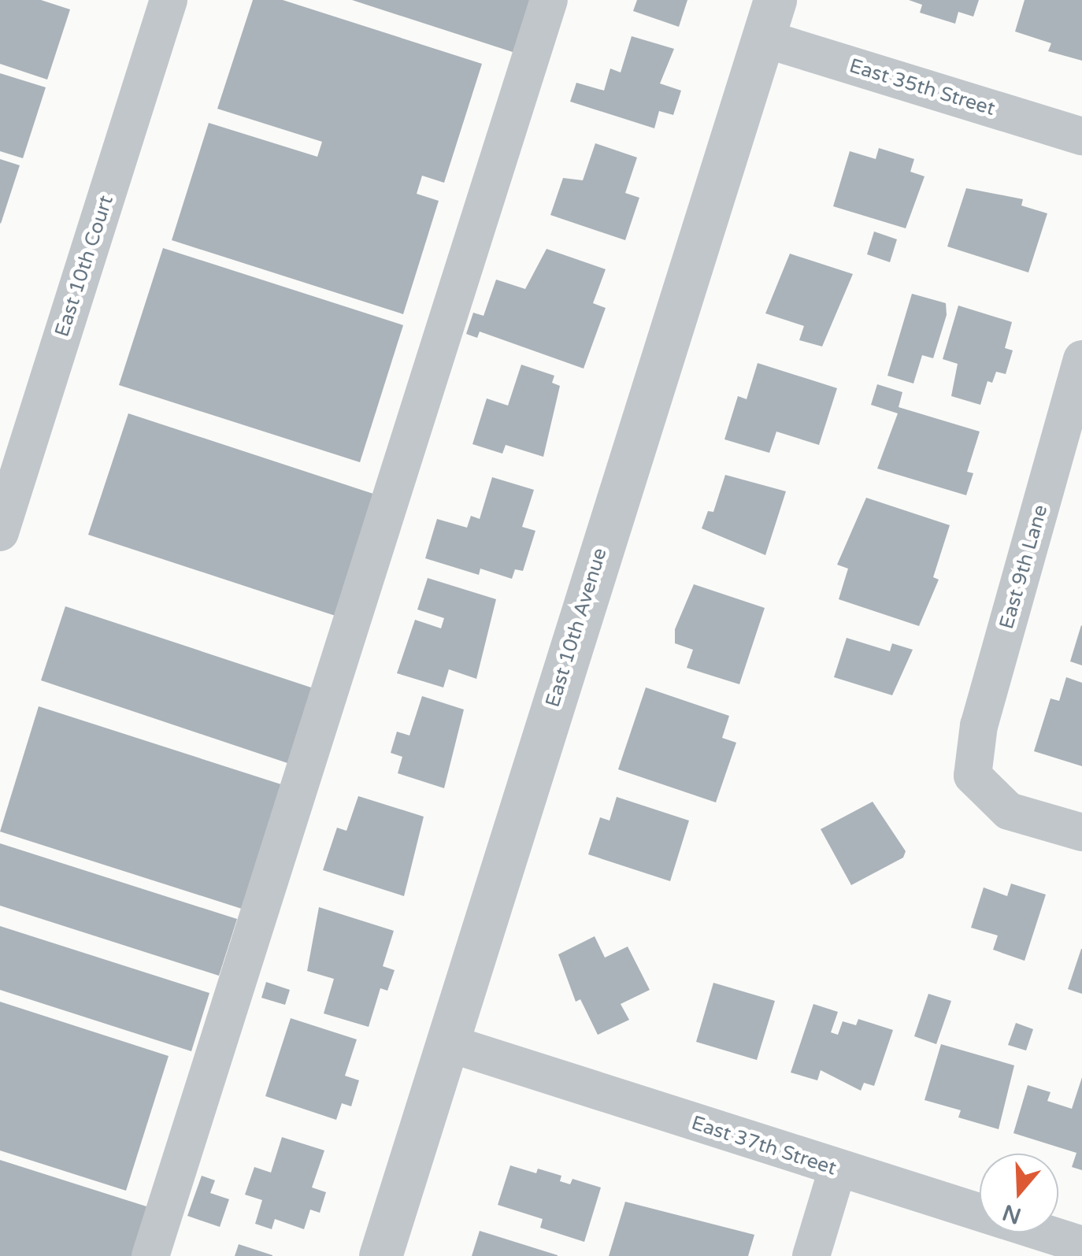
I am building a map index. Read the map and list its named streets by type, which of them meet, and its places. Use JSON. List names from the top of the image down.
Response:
{
  "streets": {
    "street": [
      "East 35th Street",
      "East 10th Court",
      "East 9th Lane",
      "East 10th Avenue",
      "East 37th Street"
    ]
  },
  "crossings": [
    ["East 35th Street", "East 10th Avenue"],
    ["East 10th Avenue", "East 37th Street"]
  ],
  "north": "bottom"
}
